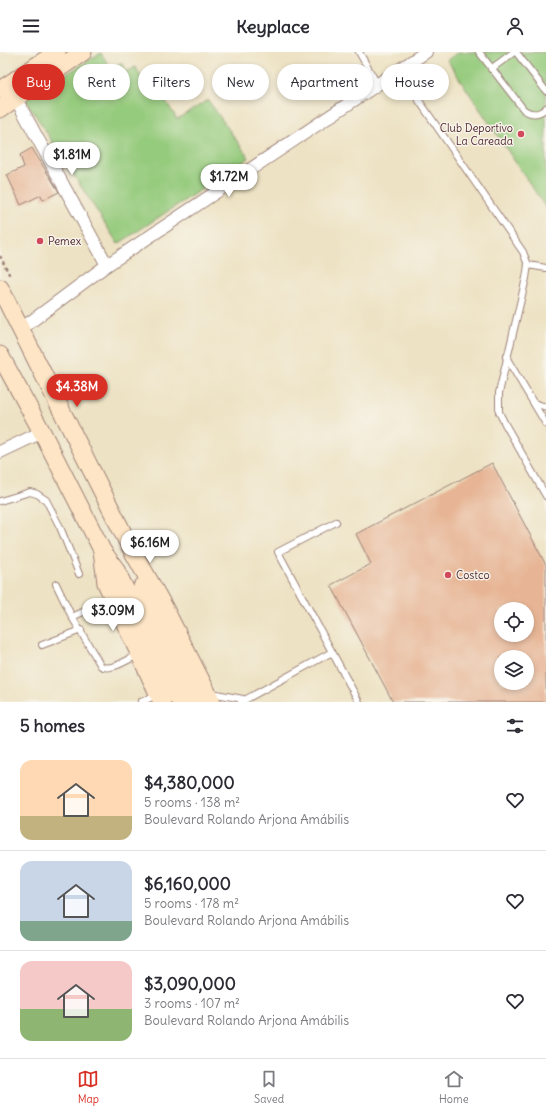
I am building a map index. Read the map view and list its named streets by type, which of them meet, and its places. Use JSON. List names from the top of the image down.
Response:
{
  "places": ["Club Deportivo La Careada", "Pemex", "Costco"],
  "page": {
    "header": "Keyplace",
    "chip": [
      "Buy",
      "Rent",
      "Filters",
      "New",
      "Apartment",
      "House"
    ],
    "price": [
      "$1.81M",
      "$1.72M",
      "$4.38M",
      "$6.16M",
      "$3.09M"
    ],
    "heading": "5 homes",
    "list": [
      {
        "name": "$4,380,000",
        "note": "5 rooms · 138 m² · Boulevard Rolando Arjona Amábilis"
      },
      {
        "name": "$6,160,000",
        "note": "5 rooms · 178 m² · Boulevard Rolando Arjona Amábilis"
      },
      {
        "name": "$3,090,000",
        "note": "3 rooms · 107 m² · Boulevard Rolando Arjona Amábilis"
      }
    ],
    "tabs": ["Map", "Saved", "Home"]
  }
}
